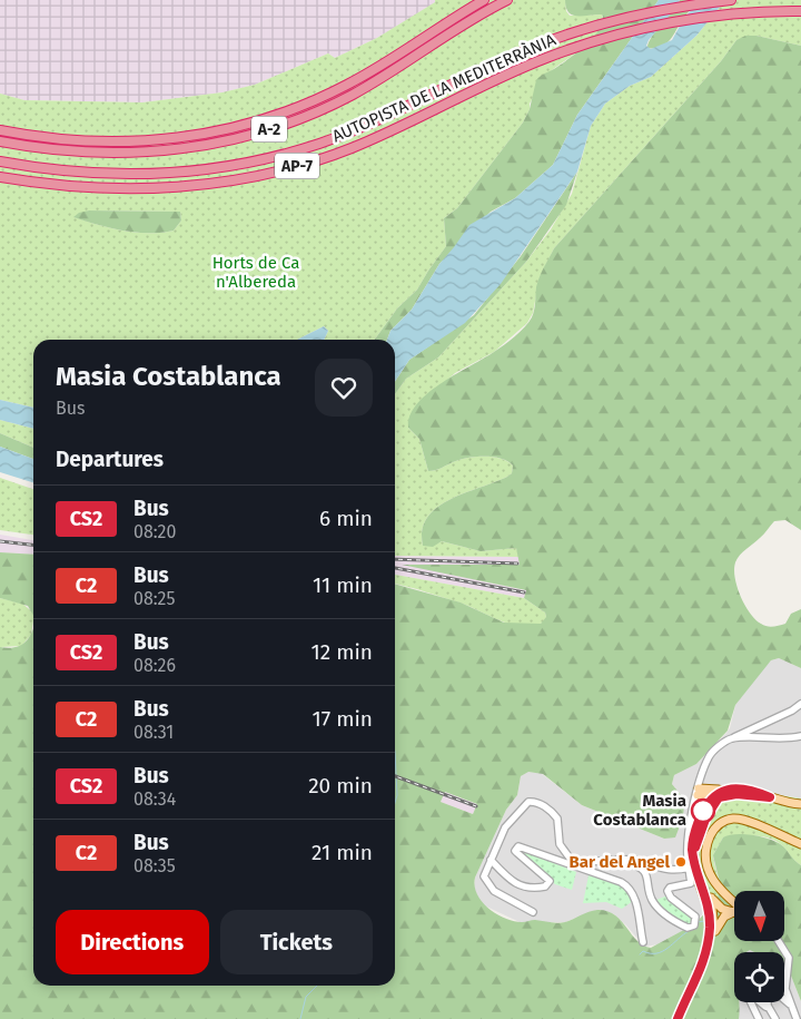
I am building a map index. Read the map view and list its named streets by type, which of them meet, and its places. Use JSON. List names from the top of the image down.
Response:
{
  "streets": {
    "highway": ["AUTOPISTA DE LA MEDITERRÀNIA", "A-2", "AP-7"]
  },
  "parks": ["Horts de Ca n'Albereda"],
  "places": ["Masia Costablanca", "Bar del Angel"],
  "lines": ["bus line CS2"],
  "north": "bottom",
  "page": {
    "heading": [
      ["Masia Costablanca", "Bus"],
      "Departures"
    ],
    "list": [
      {
        "mark": "CS2",
        "name": "Bus",
        "note": "08:20",
        "value": "6 min"
      },
      {
        "mark": "C2",
        "name": "Bus",
        "note": "08:25",
        "value": "11 min"
      },
      {
        "mark": "CS2",
        "name": "Bus",
        "note": "08:26",
        "value": "12 min"
      },
      {
        "mark": "C2",
        "name": "Bus",
        "note": "08:31",
        "value": "17 min"
      },
      {
        "mark": "CS2",
        "name": "Bus",
        "note": "08:34",
        "value": "20 min"
      },
      {
        "mark": "C2",
        "name": "Bus",
        "note": "08:35",
        "value": "21 min"
      }
    ],
    "buttons": ["Directions", "Tickets"]
  }
}
